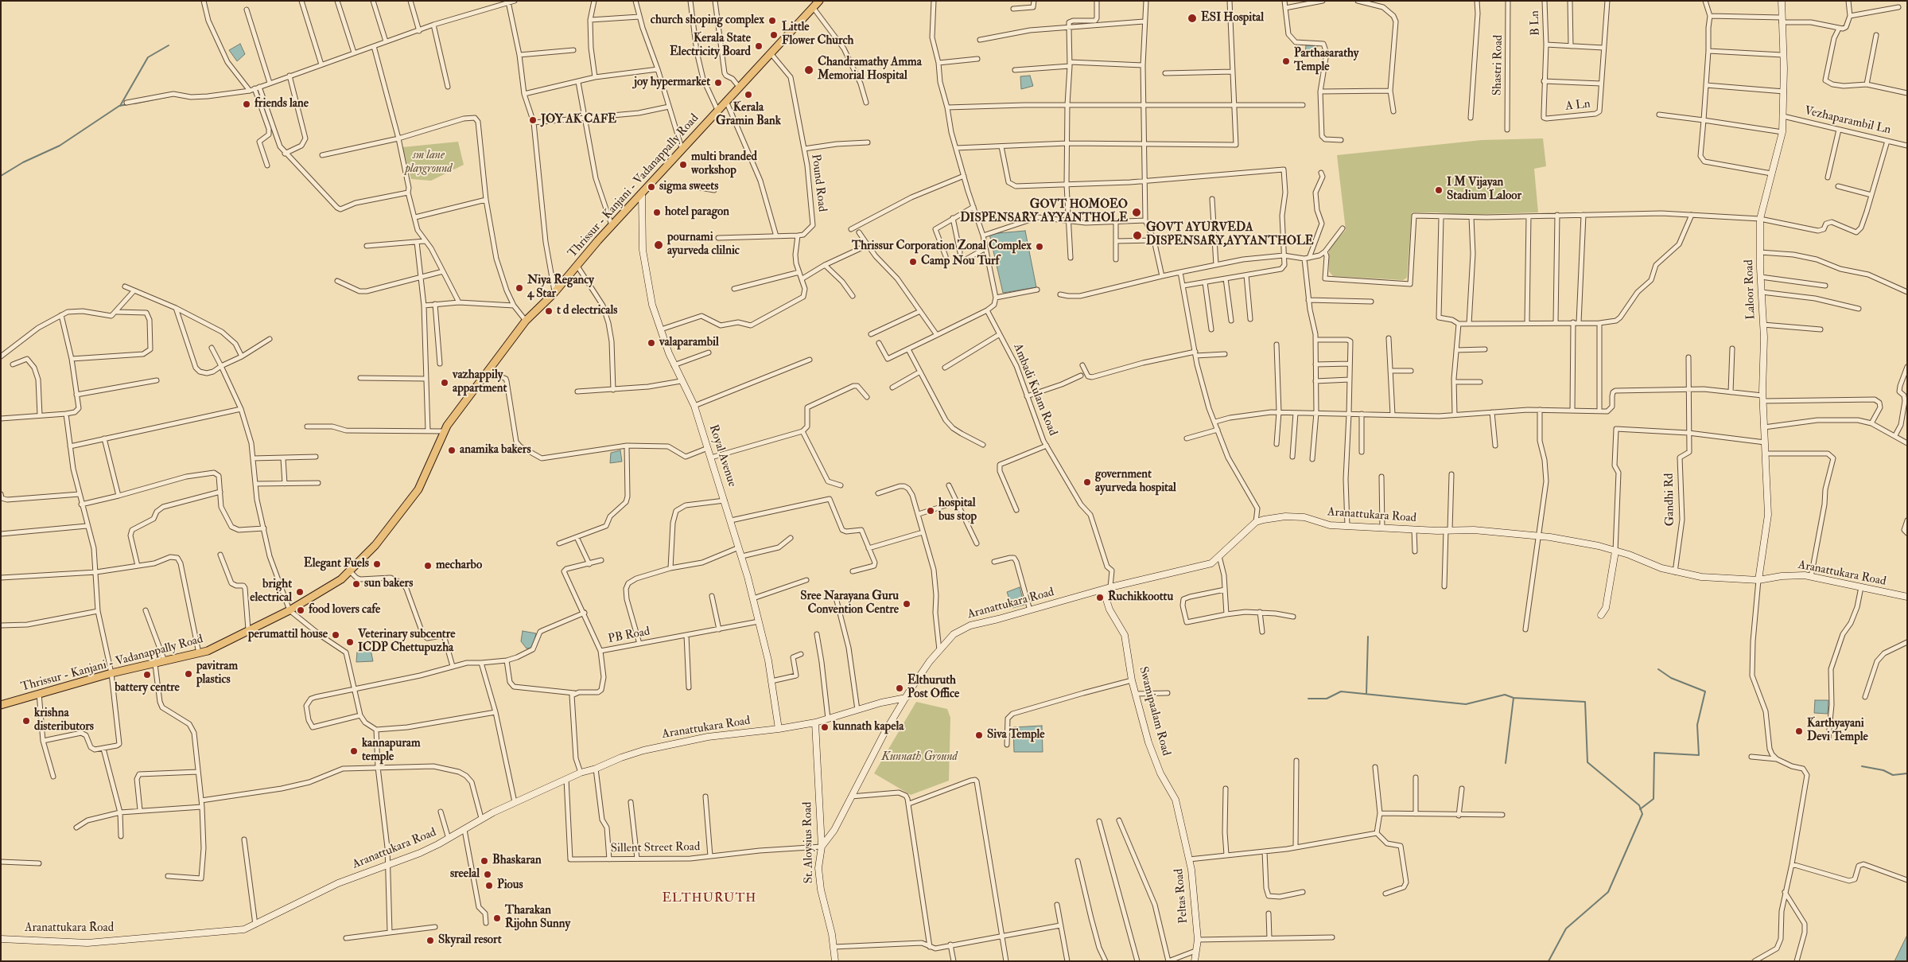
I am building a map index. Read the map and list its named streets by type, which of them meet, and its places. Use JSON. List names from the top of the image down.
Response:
{
  "streets": {
    "main road": [
      "Thrissur - Kanjani - Vadanappally Road",
      "Laloor Road",
      "Royal Avenue",
      "Aranattukara Road",
      "Swamipaalam Road",
      "St. Aloysius Road",
      "Peltas Road"
    ],
    "street": [
      "B Ln",
      "Shastri Road",
      "A Ln",
      "Vezhaparambil Ln",
      "Pound Road",
      "Ambadi Kulam Road",
      "Gandhi Rd",
      "PB Road",
      "Sillent Street Road"
    ]
  },
  "crossings": [
    ["B Ln", "A Ln"],
    ["Vezhaparambil Ln", "Laloor Road"],
    ["Pound Road", "Thrissur - Kanjani - Vadanappally Road"],
    ["Thrissur - Kanjani - Vadanappally Road", "Royal Avenue"],
    ["Laloor Road", "Aranattukara Road"],
    ["Ambadi Kulam Road", "Aranattukara Road"],
    ["Royal Avenue", "Aranattukara Road"],
    ["Royal Avenue", "PB Road"],
    ["Gandhi Rd", "Aranattukara Road"],
    ["Aranattukara Road", "Swamipaalam Road"],
    ["Aranattukara Road", "St. Aloysius Road"],
    ["Aranattukara Road", "Sillent Street Road"],
    ["Swamipaalam Road", "Peltas Road"],
    ["St. Aloysius Road", "Sillent Street Road"]
  ],
  "districts": ["ELTHURUTH"],
  "parks": ["sm lane playground", "Kunnath Ground"],
  "places": [
    "ESI Hospital",
    "church shoping complex",
    "Little Flower Church",
    "Kerala State Electricity Board",
    "Parthasarathy Temple",
    "Chandramathy Amma Memorial Hospital",
    "joy hypermarket",
    "Kerala Gramin Bank",
    "friends lane",
    "JOY AK CAFE",
    "multi branded workshop",
    "sigma sweets",
    "I M Vijayan Stadium Laloor",
    "hotel paragon",
    "GOVT HOMOEO DISPENSARY AYYANTHOLE",
    "GOVT AYURVEDA DISPENSARY,AYYANTHOLE",
    "pournami ayurveda clilnic",
    "Thrissur Corporation Zonal Complex",
    "Camp Nou Turf",
    "Niya Regancy 4 Star",
    "t d electricals",
    "valaparambil",
    "vazhappily appartment",
    "anamika bakers",
    "government ayurveda hospital",
    "hospital bus stop",
    "Elegant Fuels",
    "mecharbo",
    "sun bakers",
    "bright electrical",
    "Ruchikkoottu",
    "Sree Narayana Guru Convention Centre",
    "food lovers cafe",
    "perumattil house",
    "Veterinary subcentre ICDP Chettupuzha",
    "pavitram plastics",
    "battery centre",
    "Elthuruth Post Office",
    "krishna disteributors",
    "kunnath kapela",
    "Karthyayani Devi Temple",
    "Siva Temple",
    "kannapuram temple",
    "Bhaskaran",
    "sreelal",
    "Pious",
    "Tharakan Rijohn Sunny",
    "Skyrail resort"
  ]
}
